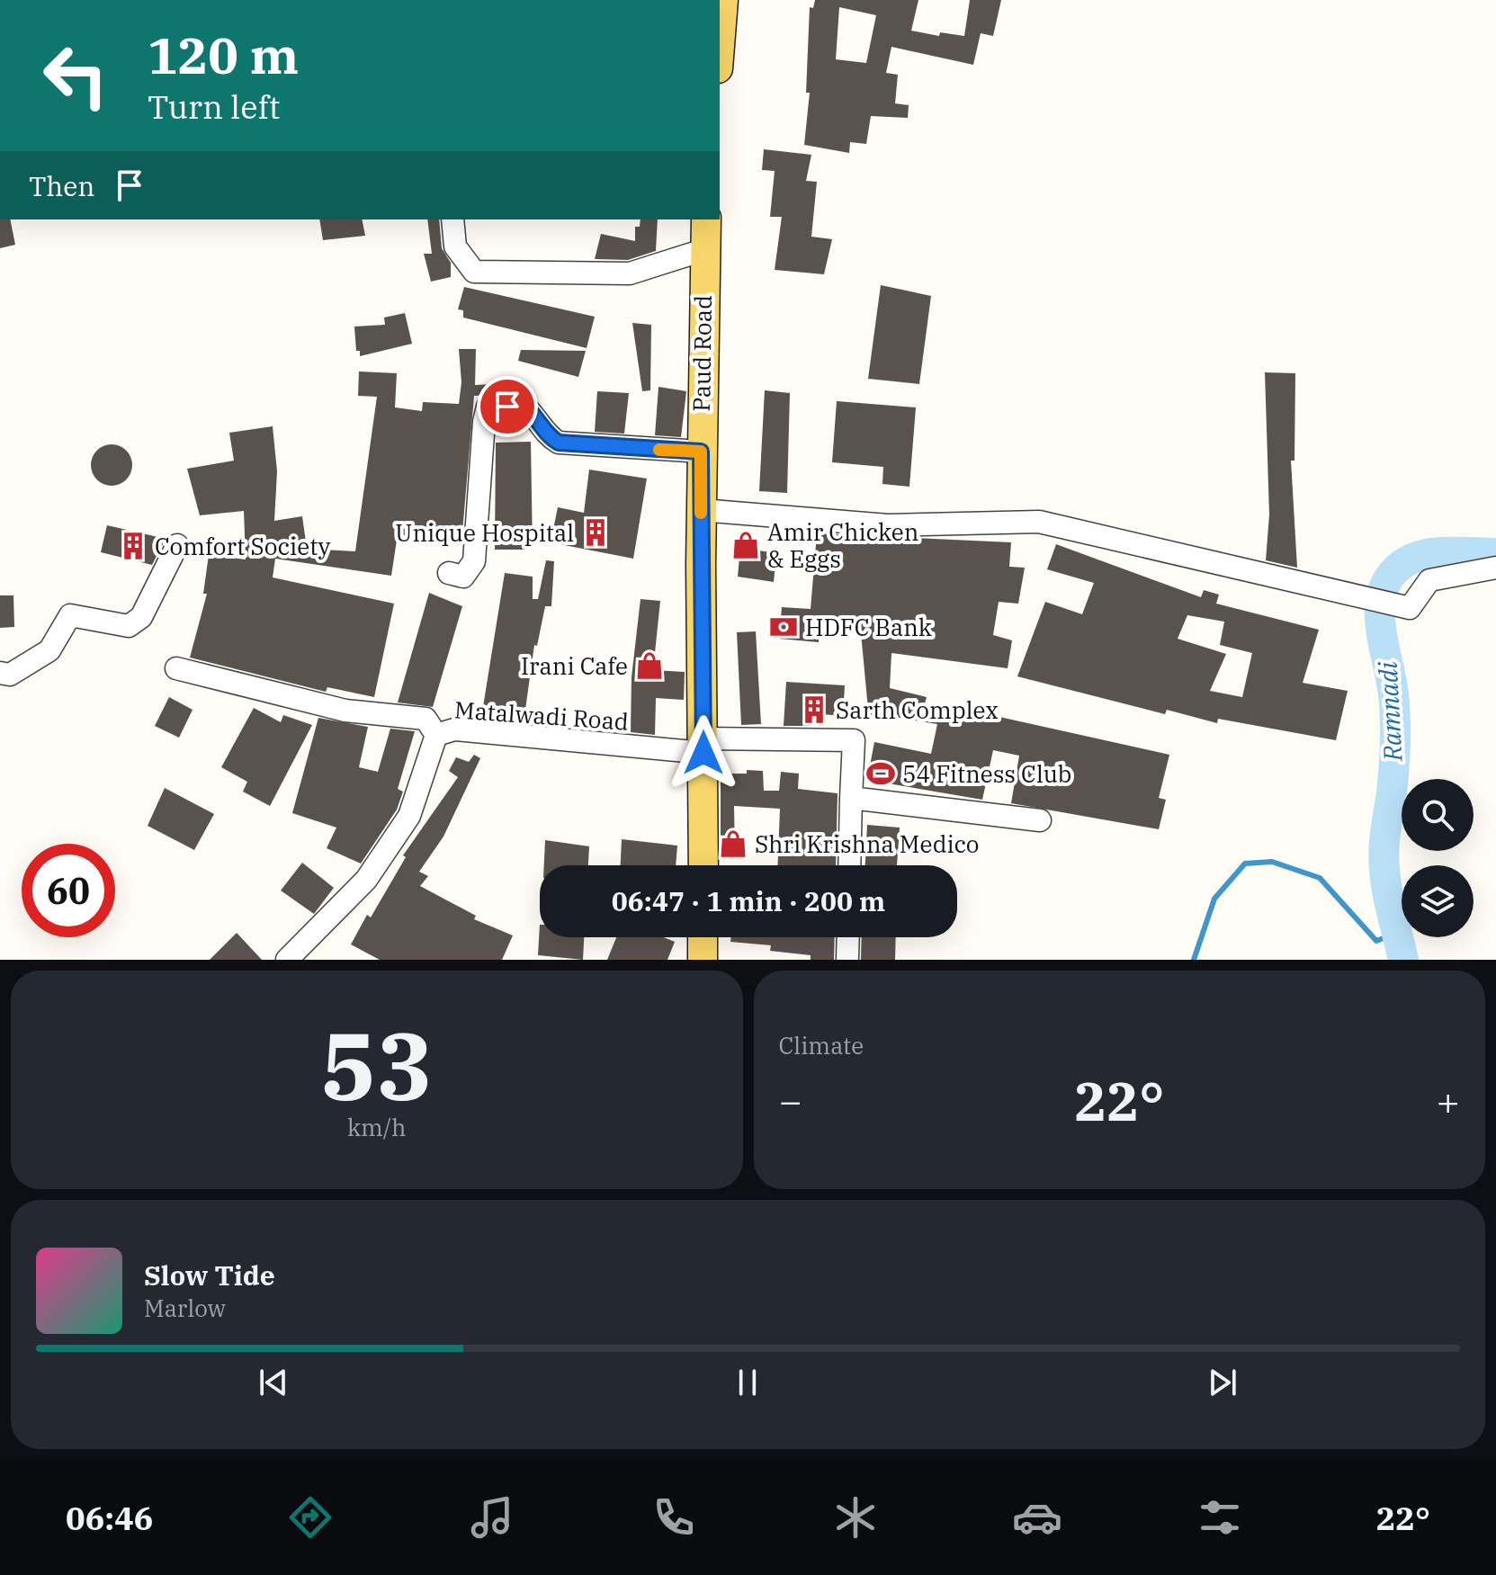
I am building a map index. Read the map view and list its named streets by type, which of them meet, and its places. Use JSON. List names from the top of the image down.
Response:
{
  "streets": {
    "main road": ["Paud Road"],
    "street": ["Matalwadi Road"]
  },
  "crossings": [
    ["Paud Road", "Matalwadi Road"]
  ],
  "water": ["Ramnadi"],
  "places": {
    "building": ["Unique Hospital", "Comfort Society", "Sarth Complex"],
    "shop": ["Amir Chicken & Eggs", "Irani Cafe", "Shri Krishna Medico"],
    "bank": ["HDFC Bank"],
    "sports": ["54 Fitness Club"]
  },
  "page": {
    "turn": ["120 m", "Turn left"],
    "then": "Then",
    "limit": "60",
    "trip": "06:47 · 1 min · 200 m",
    "tile": [
      ["53", "km/h"],
      "Climate"
    ],
    "heat": ["−", "22°", "+"],
    "song": ["Slow Tide", "Marlow"],
    "tabs": ["06:46", "22°"]
  }
}
